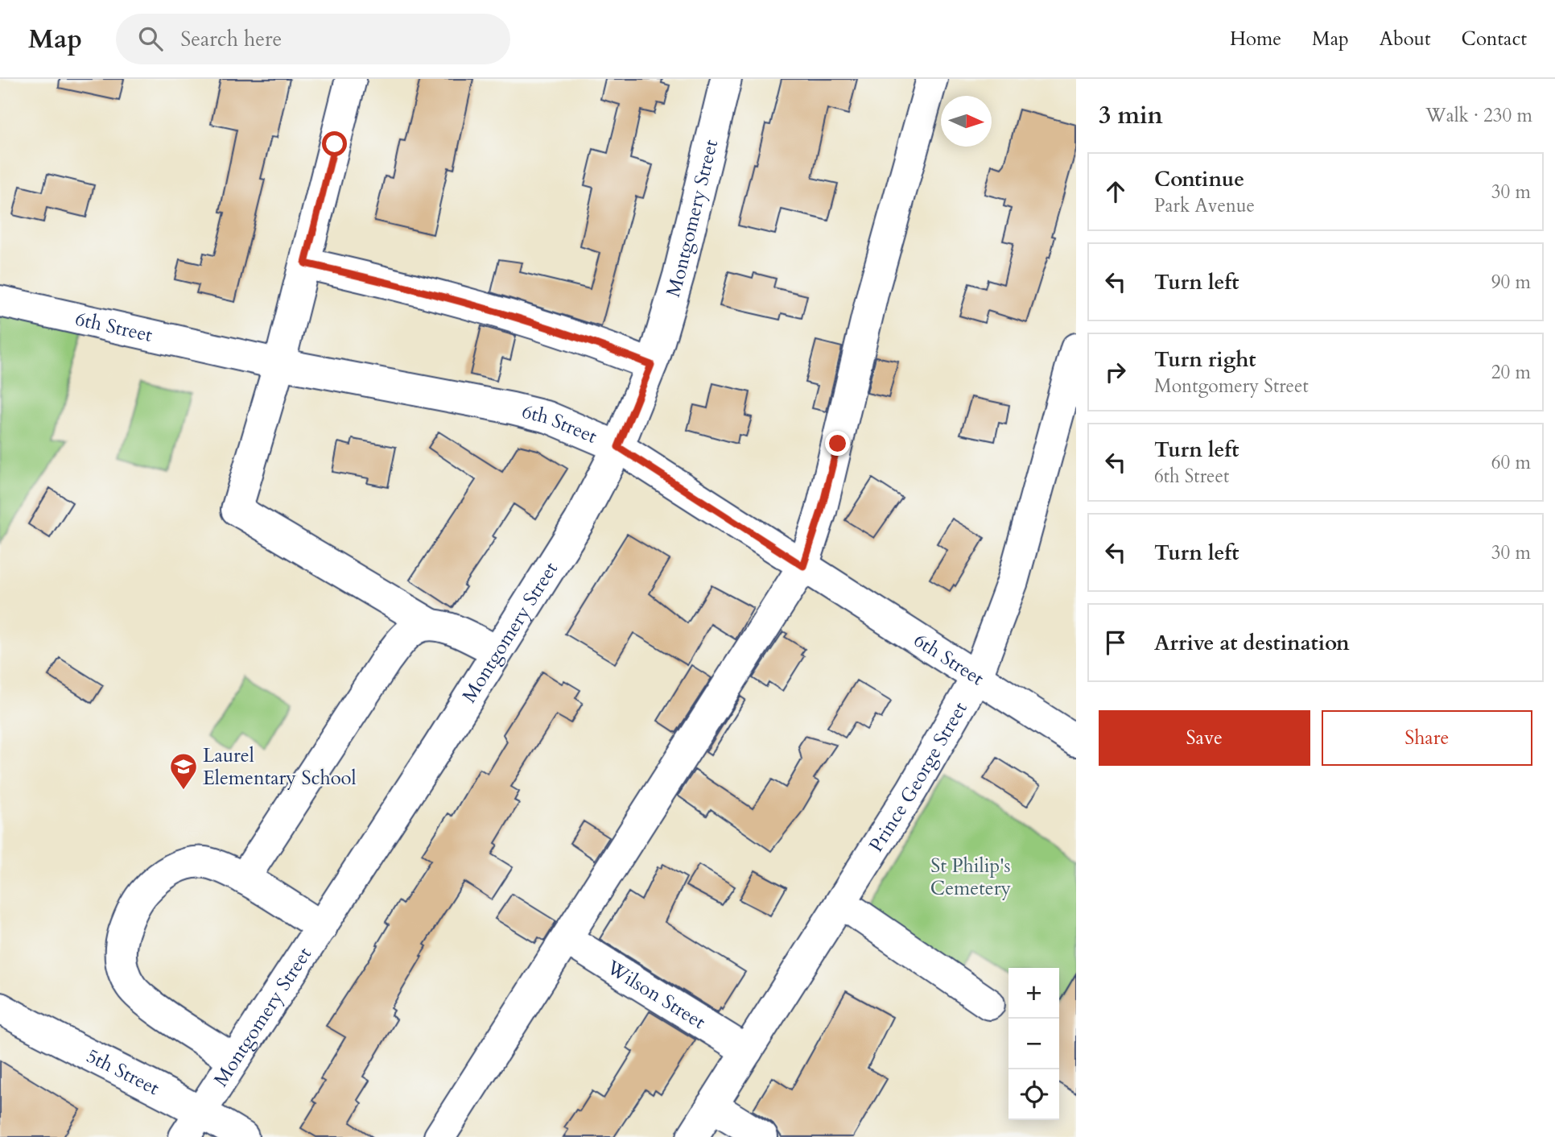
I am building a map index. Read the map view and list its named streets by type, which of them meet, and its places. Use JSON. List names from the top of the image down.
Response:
{
  "streets": {
    "street": [
      "Montgomery Street",
      "6th Street",
      "Prince George Street",
      "Wilson Street",
      "5th Street"
    ]
  },
  "crossings": [
    ["Montgomery Street", "6th Street"],
    ["Montgomery Street", "5th Street"],
    ["6th Street", "Prince George Street"],
    ["Prince George Street", "Wilson Street"]
  ],
  "parks": ["St Philip's Cemetery"],
  "places": {
    "school or university": ["Laurel Elementary School"]
  },
  "north": "right",
  "page": {
    "header": "Map",
    "search": "Search here",
    "nav": [
      "Home",
      "Map",
      "About",
      "Contact"
    ],
    "heading": ["3 min", "Walk · 230 m"],
    "list": [
      ["Continue", "Park Avenue", "30 m"],
      ["Turn left", "90 m"],
      ["Turn right", "Montgomery Street", "20 m"],
      ["Turn left", "6th Street", "60 m"],
      ["Turn left", "30 m"],
      "Arrive at destination"
    ],
    "buttons": ["Save", "Share"],
    "map_buttons": ["+", "−"]
  }
}
